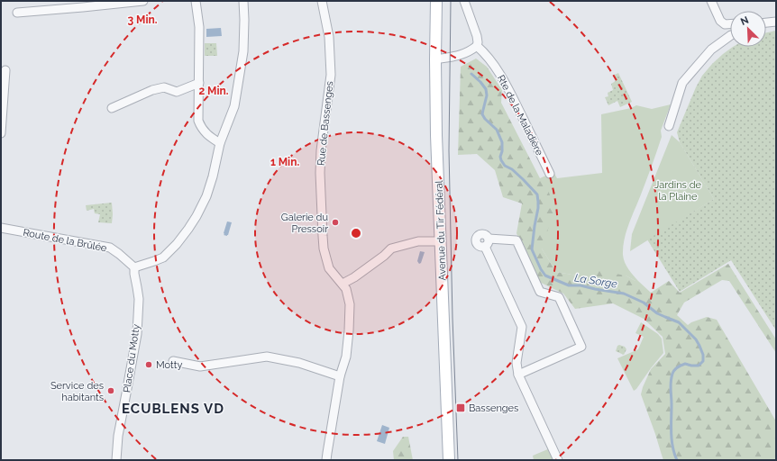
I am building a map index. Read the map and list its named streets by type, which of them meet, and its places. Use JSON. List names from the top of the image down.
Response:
{
  "streets": {
    "main road": ["Avenue du Tir Fédéral"],
    "street": [
      "Rte de la Maladière",
      "Rue de Bassenges",
      "Route de la Brûlée",
      "Place du Motty"
    ]
  },
  "crossings": [
    ["Route de la Brûlée", "Place du Motty"]
  ],
  "districts": ["ECUBLENS VD"],
  "water": ["La Sorge"],
  "parks": ["Jardins de la Plaine"],
  "places": {
    "other": ["Galerie du Pressoir", "Motty", "Service des habitants"],
    "transit": ["Bassenges"]
  },
  "north": "top left",
  "rings": ["3 Min.", "2 Min.", "1 Min."]
}
